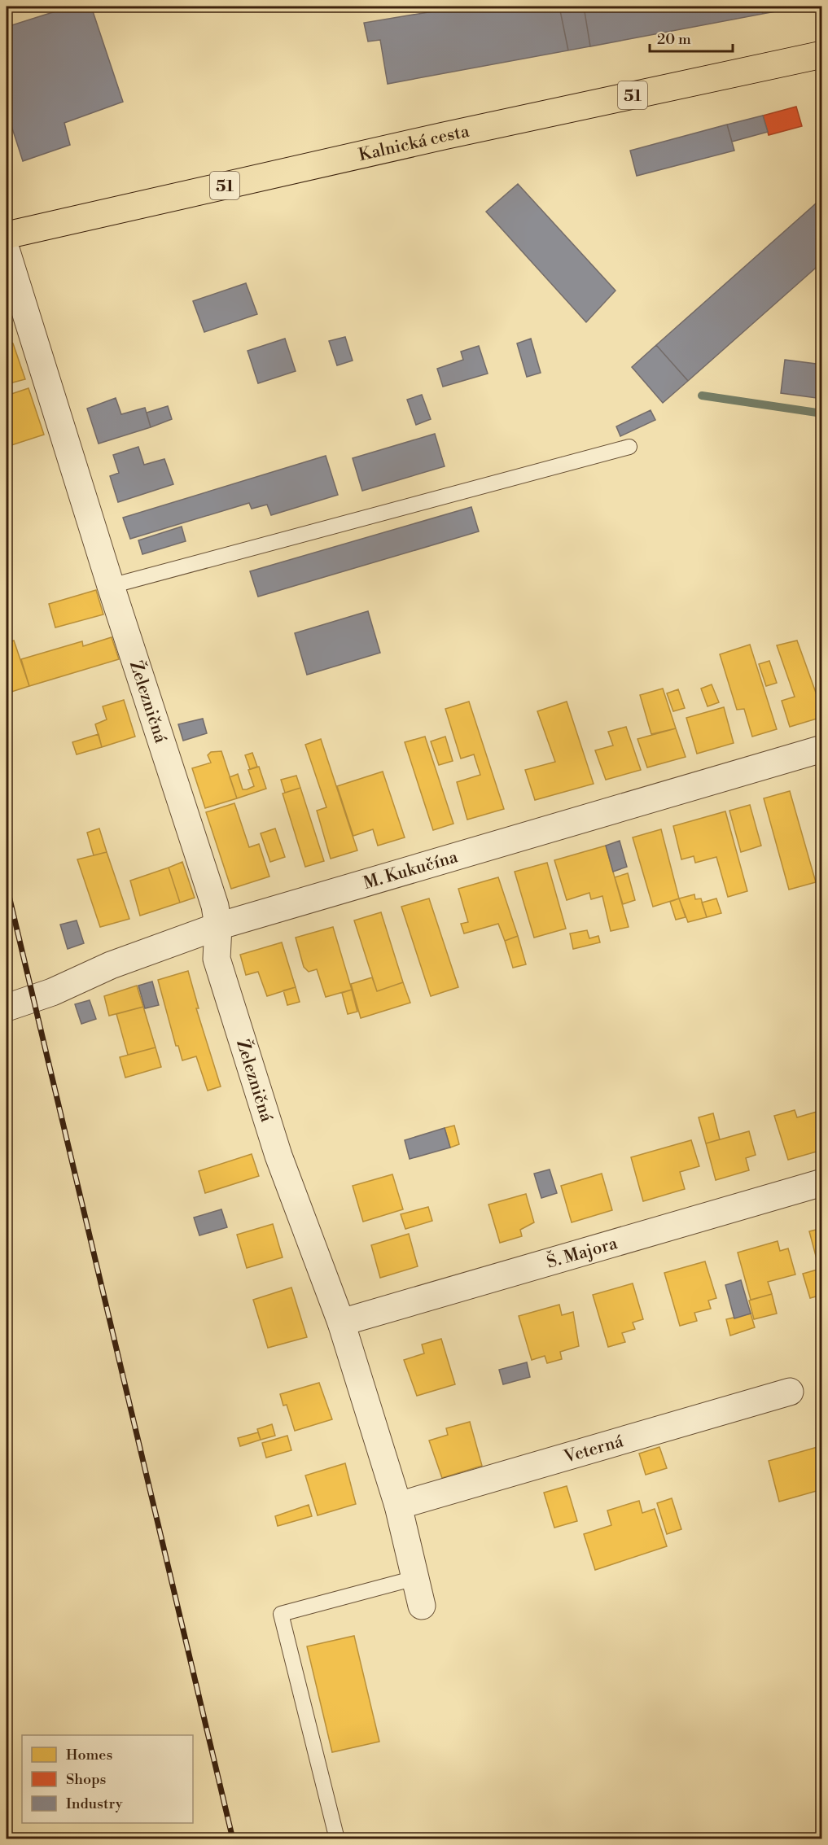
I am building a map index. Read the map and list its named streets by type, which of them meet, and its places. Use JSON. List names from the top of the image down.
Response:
{
  "streets": {
    "main road": ["51", "Kalnická cesta"],
    "street": [
      "Železničná",
      "M. Kukučína",
      "Š. Majora",
      "Veterná"
    ]
  },
  "crossings": [
    ["Železničná", "M. Kukučína"],
    ["Železničná", "Š. Majora"]
  ],
  "legend": ["Homes", "Shops", "Industry"],
  "scale_bar": "20 m"
}
